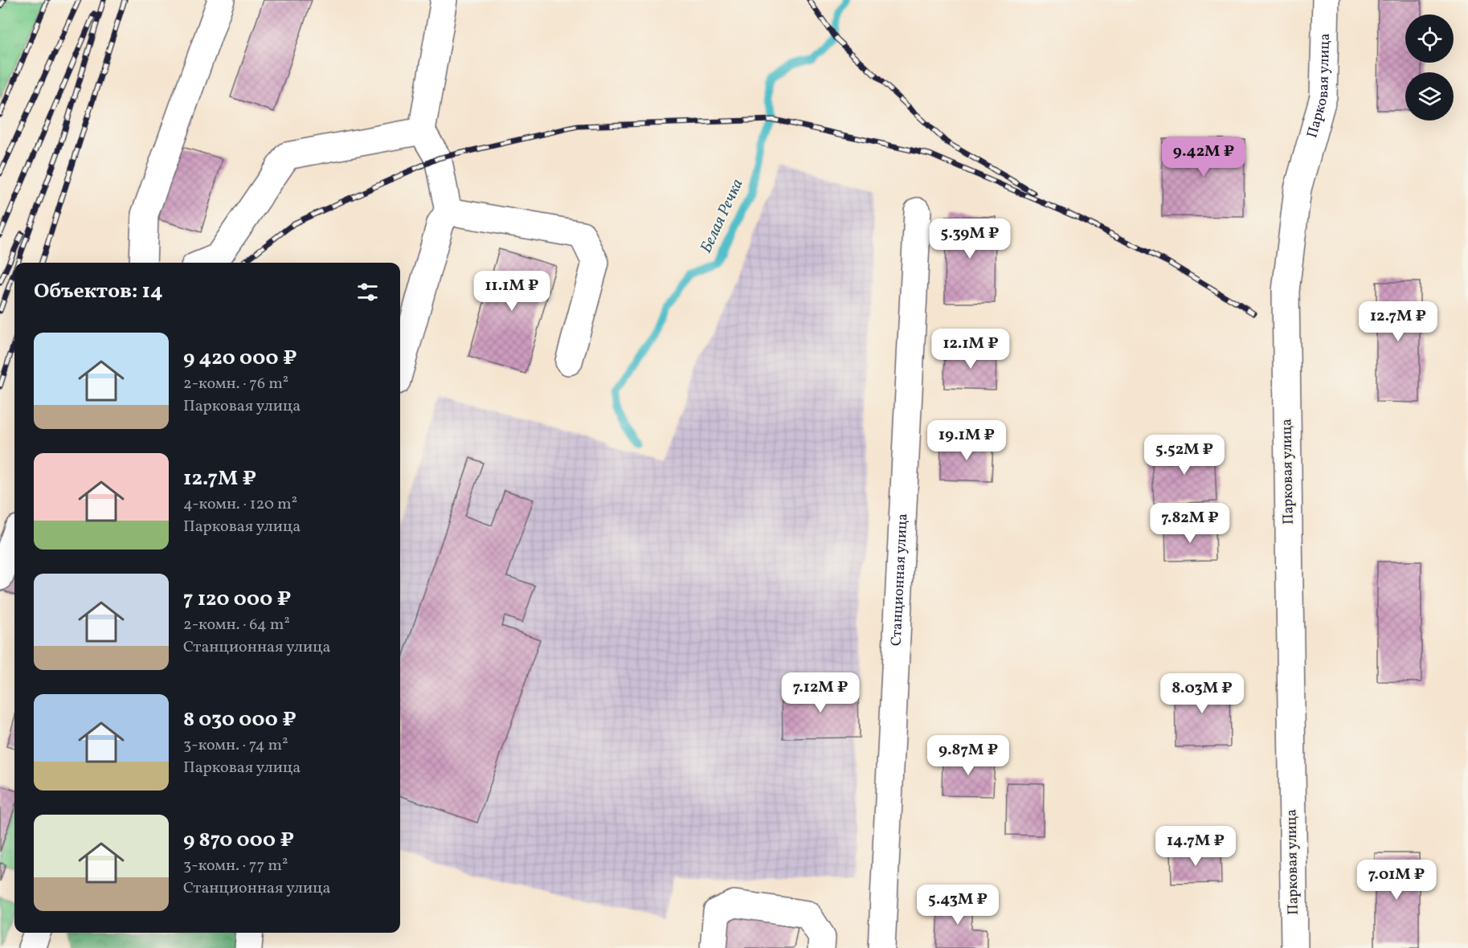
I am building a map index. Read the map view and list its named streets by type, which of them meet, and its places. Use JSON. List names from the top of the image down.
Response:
{
  "streets": {
    "street": ["Парковая улица", "Станционная улица"]
  },
  "water": ["Белая Речка"],
  "page": {
    "price": [
      "9.42M ₽",
      "5.39M ₽",
      "11.1M ₽",
      "12.7M ₽",
      "12.1M ₽",
      "19.1M ₽",
      "5.52M ₽",
      "7.82M ₽",
      "7.12M ₽",
      "8.03M ₽",
      "9.87M ₽",
      "14.7M ₽",
      "7.01M ₽",
      "5.43M ₽"
    ],
    "heading": "Объектов: 14",
    "list": [
      {
        "name": "9 420 000 ₽",
        "note": "2-комн. · 76 m² · Парковая улица"
      },
      {
        "name": "12.7M ₽",
        "note": "4-комн. · 120 m² · Парковая улица"
      },
      {
        "name": "7 120 000 ₽",
        "note": "2-комн. · 64 m² · Станционная улица"
      },
      {
        "name": "8 030 000 ₽",
        "note": "3-комн. · 74 m² · Парковая улица"
      },
      {
        "name": "9 870 000 ₽",
        "note": "3-комн. · 77 m² · Станционная улица"
      }
    ]
  }
}
